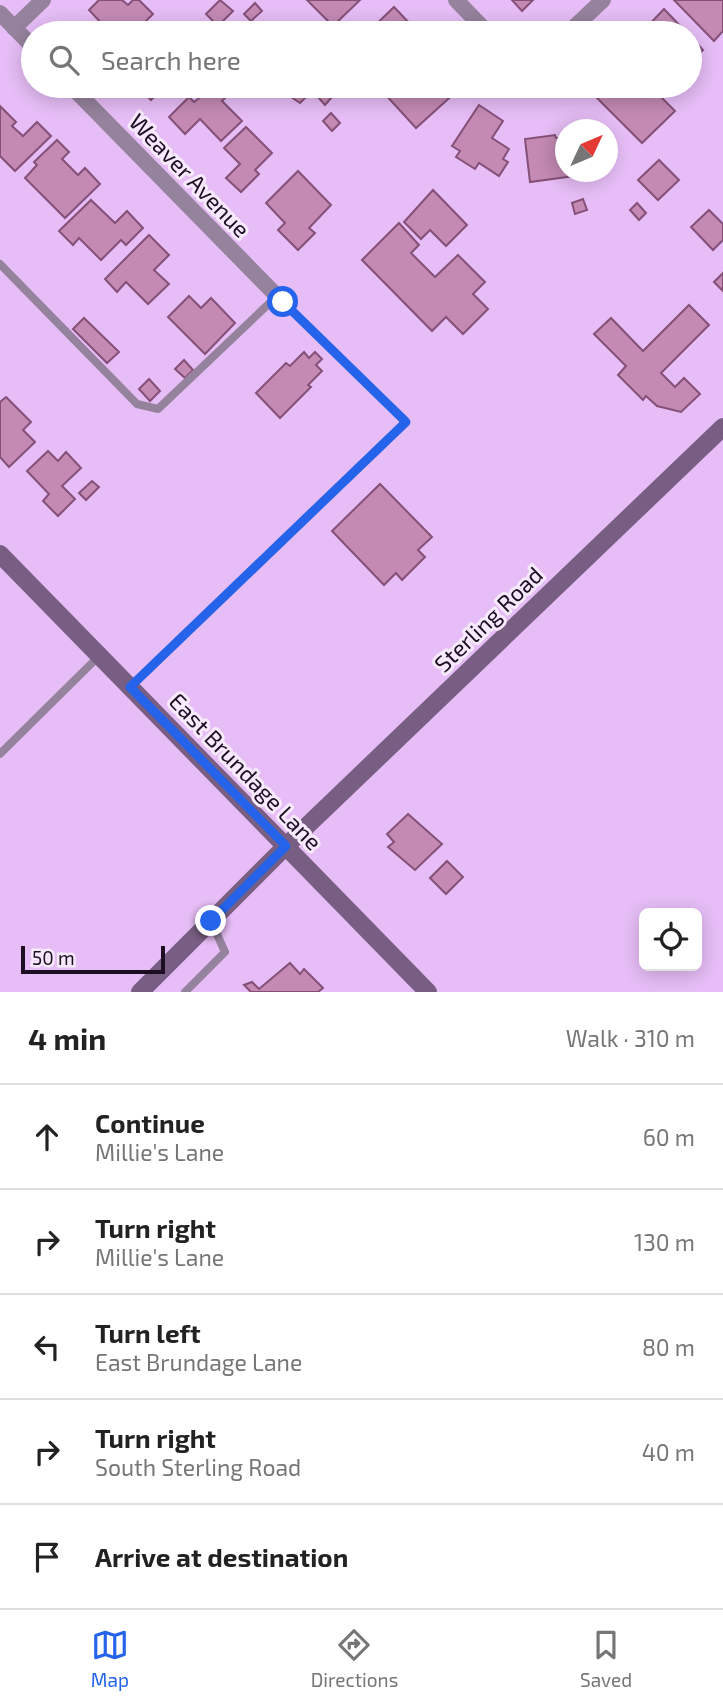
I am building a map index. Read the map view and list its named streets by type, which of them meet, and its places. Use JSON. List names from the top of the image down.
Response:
{
  "streets": {
    "street": ["Weaver Avenue", "Sterling Road", "East Brundage Lane"]
  },
  "crossings": [
    ["Sterling Road", "East Brundage Lane"]
  ],
  "scale_bar": "50 m",
  "north": "top right",
  "page": {
    "search": "Search here",
    "scale": "50 m",
    "heading": ["4 min", "Walk · 310 m"],
    "list": [
      ["Continue", "Millie's Lane", "60 m"],
      ["Turn right", "Millie's Lane", "130 m"],
      ["Turn left", "East Brundage Lane", "80 m"],
      ["Turn right", "South Sterling Road", "40 m"],
      "Arrive at destination"
    ],
    "nav": ["Map", "Directions", "Saved"]
  }
}
